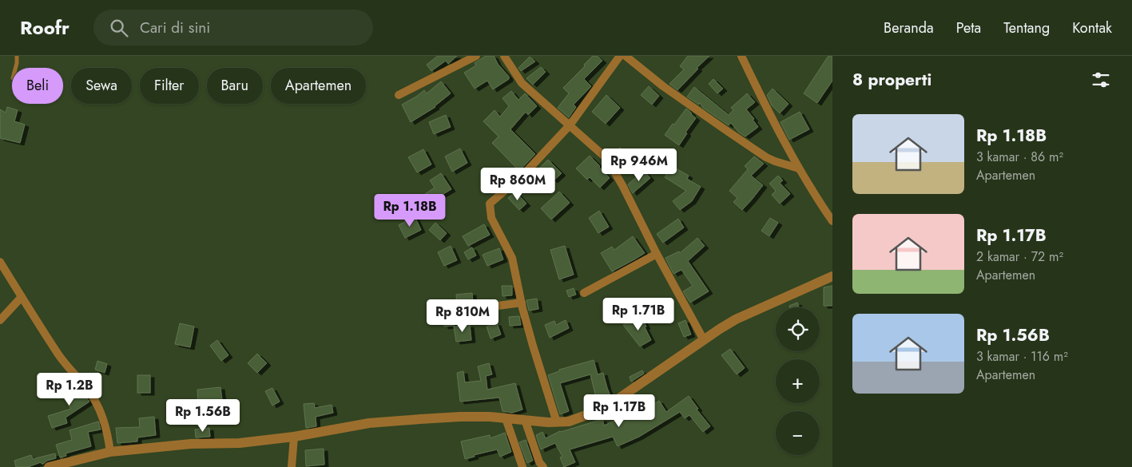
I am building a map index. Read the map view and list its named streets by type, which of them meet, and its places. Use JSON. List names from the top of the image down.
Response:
{
  "page": {
    "header": "Roofr",
    "search": "Cari di sini",
    "nav": [
      "Beranda",
      "Peta",
      "Tentang",
      "Kontak"
    ],
    "heading": "8 properti",
    "chip": [
      "Beli",
      "Sewa",
      "Filter",
      "Baru",
      "Apartemen"
    ],
    "list": [
      {
        "name": "Rp 1.18B",
        "note": "3 kamar · 86 m² · Apartemen"
      },
      {
        "name": "Rp 1.17B",
        "note": "2 kamar · 72 m² · Apartemen"
      },
      {
        "name": "Rp 1.56B",
        "note": "3 kamar · 116 m² · Apartemen"
      }
    ],
    "price": [
      "Rp 946M",
      "Rp 860M",
      "Rp 1.18B",
      "Rp 1.71B",
      "Rp 810M",
      "Rp 1.2B",
      "Rp 1.17B",
      "Rp 1.56B"
    ],
    "map_buttons": ["+", "−"]
  }
}
